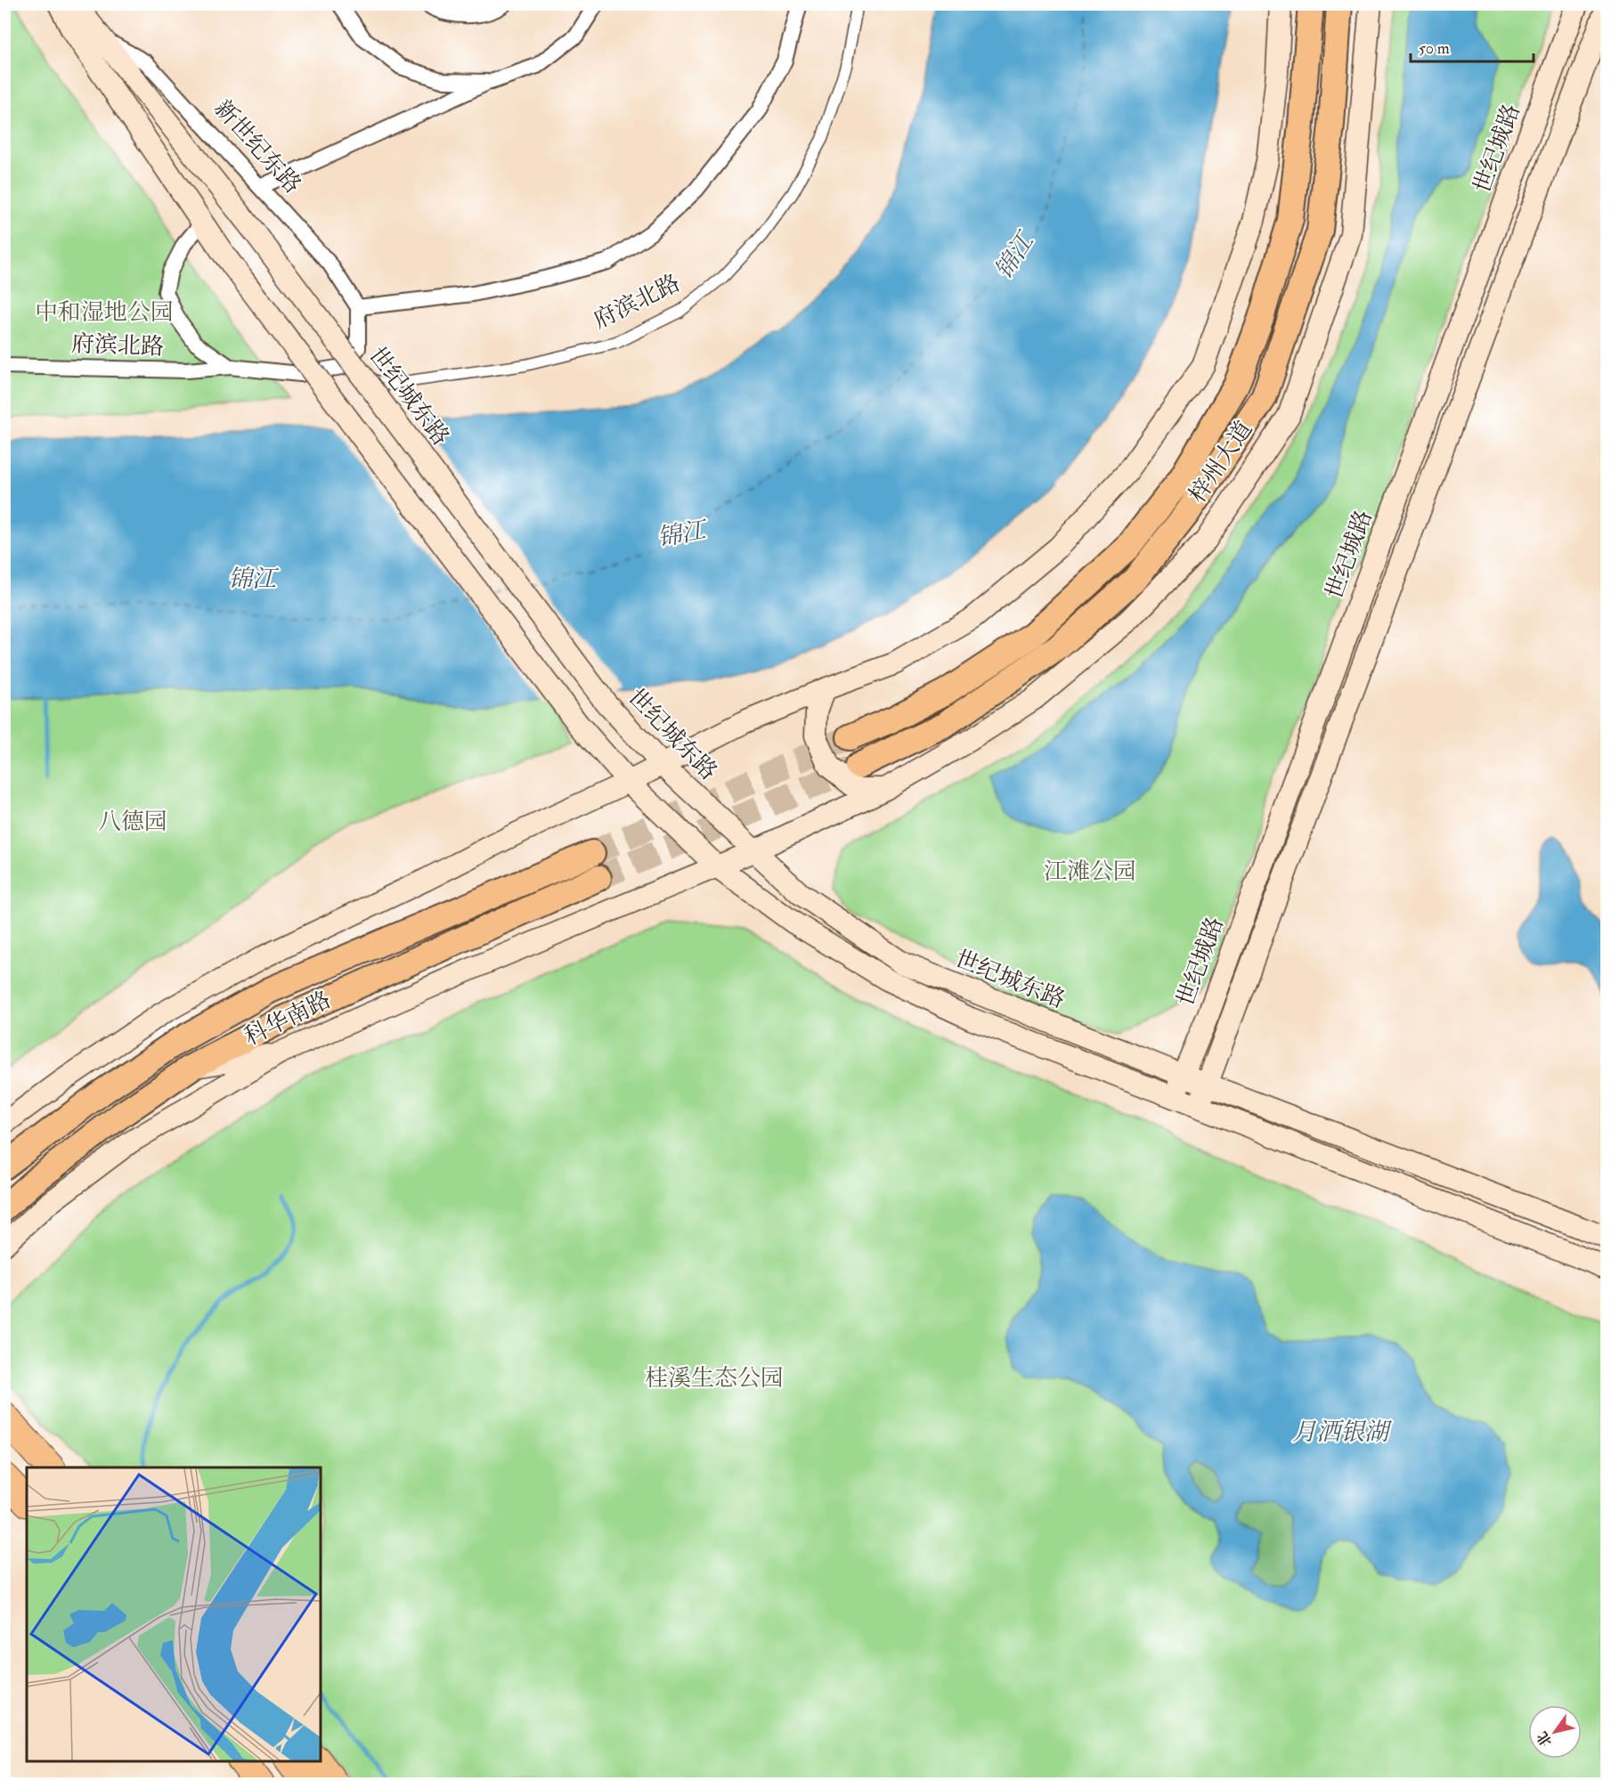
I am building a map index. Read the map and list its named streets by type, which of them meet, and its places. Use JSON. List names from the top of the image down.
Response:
{
  "streets": {
    "highway": ["梓州大道", "科华南路"],
    "main road": ["新世纪东路", "世纪城路", "世纪城东路"],
    "street": ["府滨北路"]
  },
  "crossings": [
    ["新世纪东路", "世纪城东路"],
    ["世纪城路", "世纪城东路"]
  ],
  "water": ["锦江", "月洒银湖"],
  "parks": [
    "中和湿地公园",
    "八德园",
    "江滩公园",
    "桂溪生态公园"
  ],
  "scale_bar": "50 m",
  "north": "bottom left"
}
